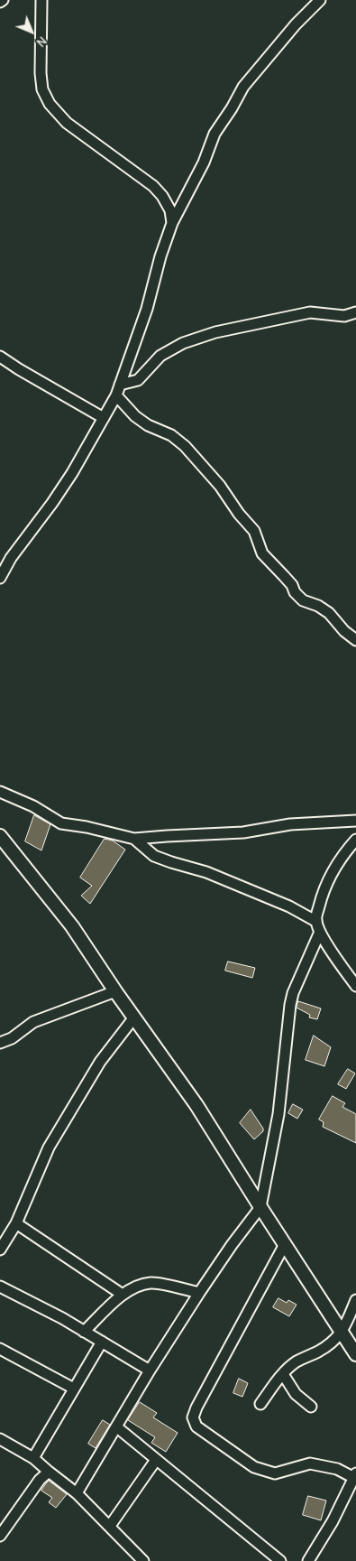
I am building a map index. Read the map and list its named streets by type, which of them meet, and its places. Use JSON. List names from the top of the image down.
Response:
{
  "north": "bottom right"
}
